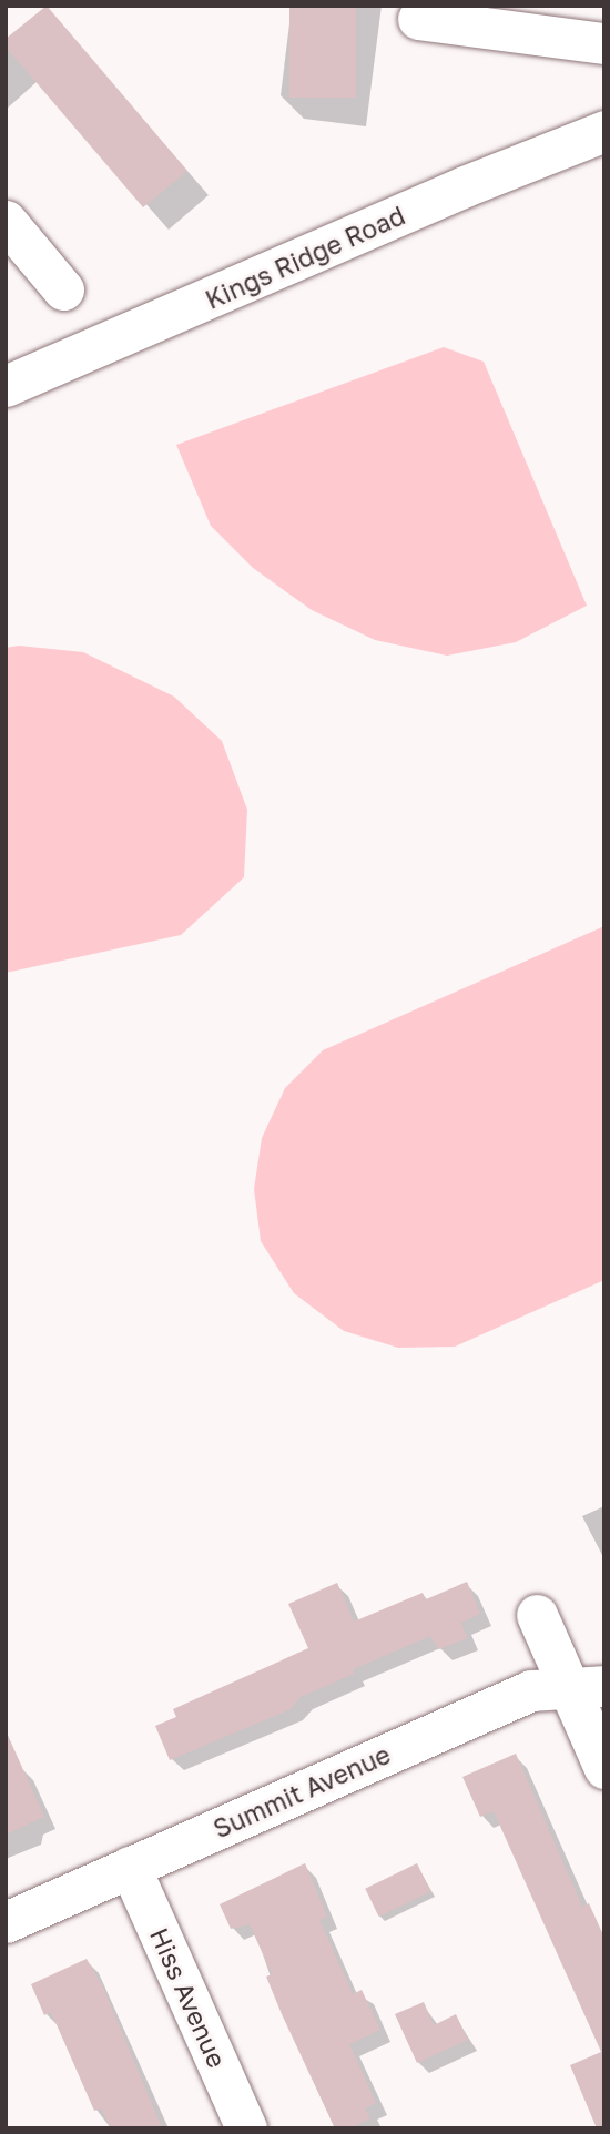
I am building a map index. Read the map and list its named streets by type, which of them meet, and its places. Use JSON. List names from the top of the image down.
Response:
{
  "streets": {
    "street": ["Kings Ridge Road", "Summit Avenue", "Hiss Avenue"]
  },
  "crossings": [
    ["Summit Avenue", "Hiss Avenue"]
  ]
}
